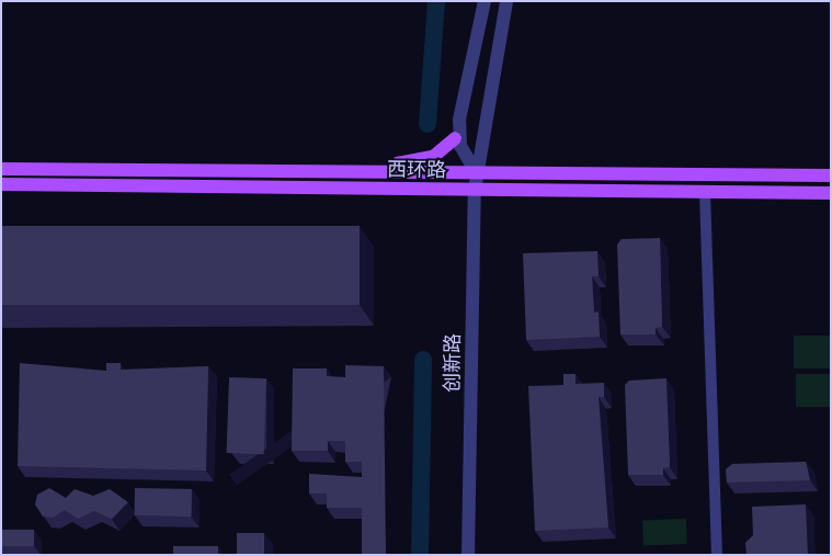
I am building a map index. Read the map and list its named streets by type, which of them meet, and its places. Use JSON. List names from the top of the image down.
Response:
{
  "streets": {
    "main road": ["西环路"],
    "street": ["创新路"]
  },
  "crossings": [
    ["西环路", "创新路"]
  ]
}
